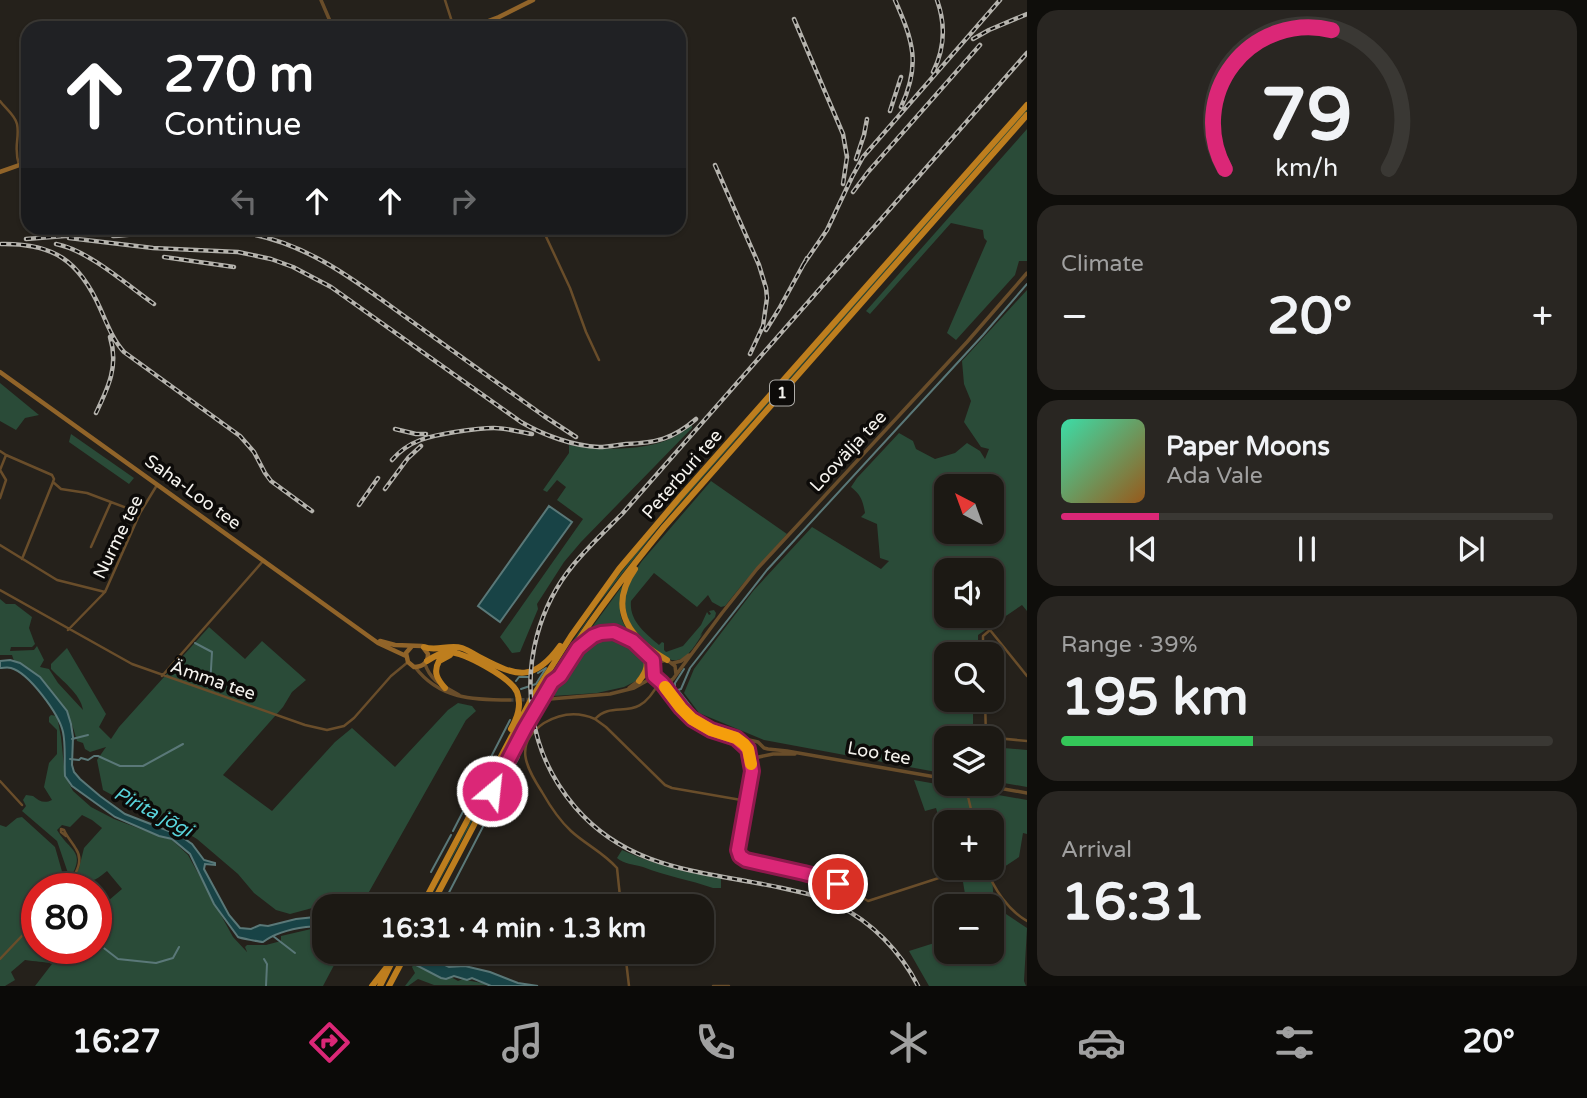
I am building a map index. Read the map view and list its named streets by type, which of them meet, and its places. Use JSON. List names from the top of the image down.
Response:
{
  "streets": {
    "highway": ["1", "Peterburi tee"],
    "main road": ["Saha-Loo tee"],
    "street": [
      "Loovälja tee",
      "Nurme tee",
      "Ämma tee",
      "Loo tee"
    ]
  },
  "crossings": [
    ["Saha-Loo tee", "Nurme tee"],
    ["Saha-Loo tee", "Ämma tee"],
    ["Nurme tee", "Ämma tee"]
  ],
  "water": ["Pirita jõgi"],
  "north": "top left",
  "page": {
    "turn": ["270 m", "Continue"],
    "tile": [
      "Climate",
      ["Range · 39%", "195 km"],
      ["Arrival", "16:31"]
    ],
    "heat": ["−", "20°", "+"],
    "song": ["Paper Moons", "Ada Vale"],
    "map_buttons": ["+", "−"],
    "limit": "80",
    "trip": "16:31 · 4 min · 1.3 km",
    "tabs": ["16:27", "20°"],
    "gauge": ["79", "km/h"]
  }
}
